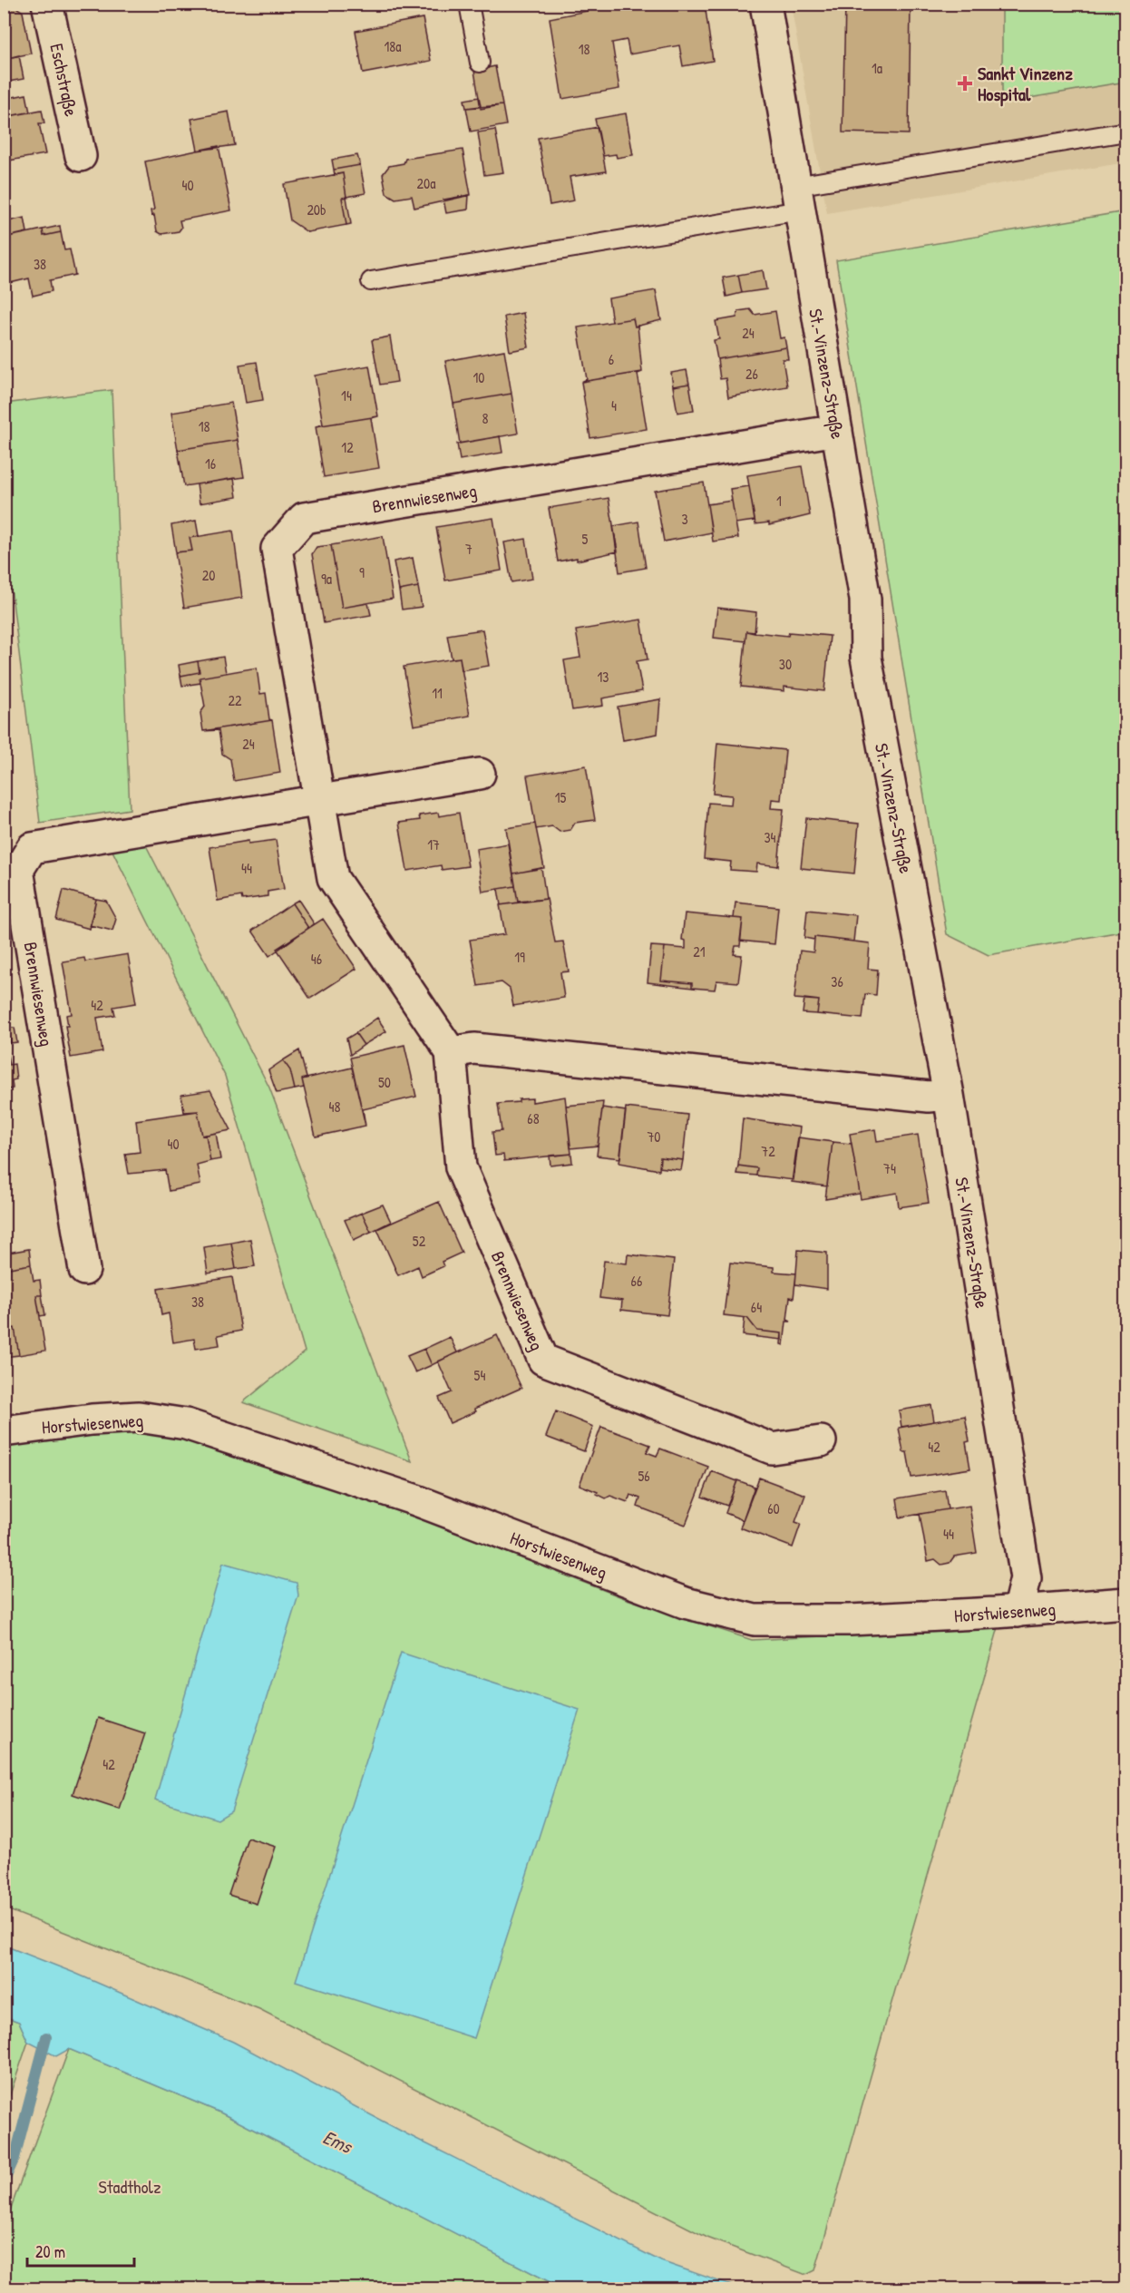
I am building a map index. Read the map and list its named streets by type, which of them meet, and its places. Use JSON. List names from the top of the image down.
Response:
{
  "streets": {
    "street": [
      "Eschstraße",
      "St.-Vinzenz-Straße",
      "Brennwiesenweg",
      "Horstwiesenweg"
    ]
  },
  "crossings": [
    ["St.-Vinzenz-Straße", "Brennwiesenweg"],
    ["St.-Vinzenz-Straße", "Horstwiesenweg"]
  ],
  "water": ["Ems"],
  "parks": ["Stadtholz"],
  "places": {
    "health": ["Sankt Vinzenz Hospital"]
  },
  "house_numbers": [
    "18a",
    "18",
    "1a",
    "20a",
    "40",
    "20b",
    "38",
    "24",
    "6",
    "26",
    "10",
    "14",
    "4",
    "8",
    "18",
    "12",
    "16",
    "1",
    "3",
    "5",
    "7",
    "9",
    "20",
    "9a",
    "30",
    "13",
    "11",
    "22",
    "24",
    "15",
    "34",
    "17",
    "44",
    "21",
    "19",
    "46",
    "36",
    "42",
    "50",
    "48",
    "68",
    "70",
    "40",
    "72",
    "74",
    "52",
    "66",
    "38",
    "64",
    "54",
    "42",
    "56",
    "60",
    "44",
    "42"
  ],
  "scale_bar": "20 m"
}
